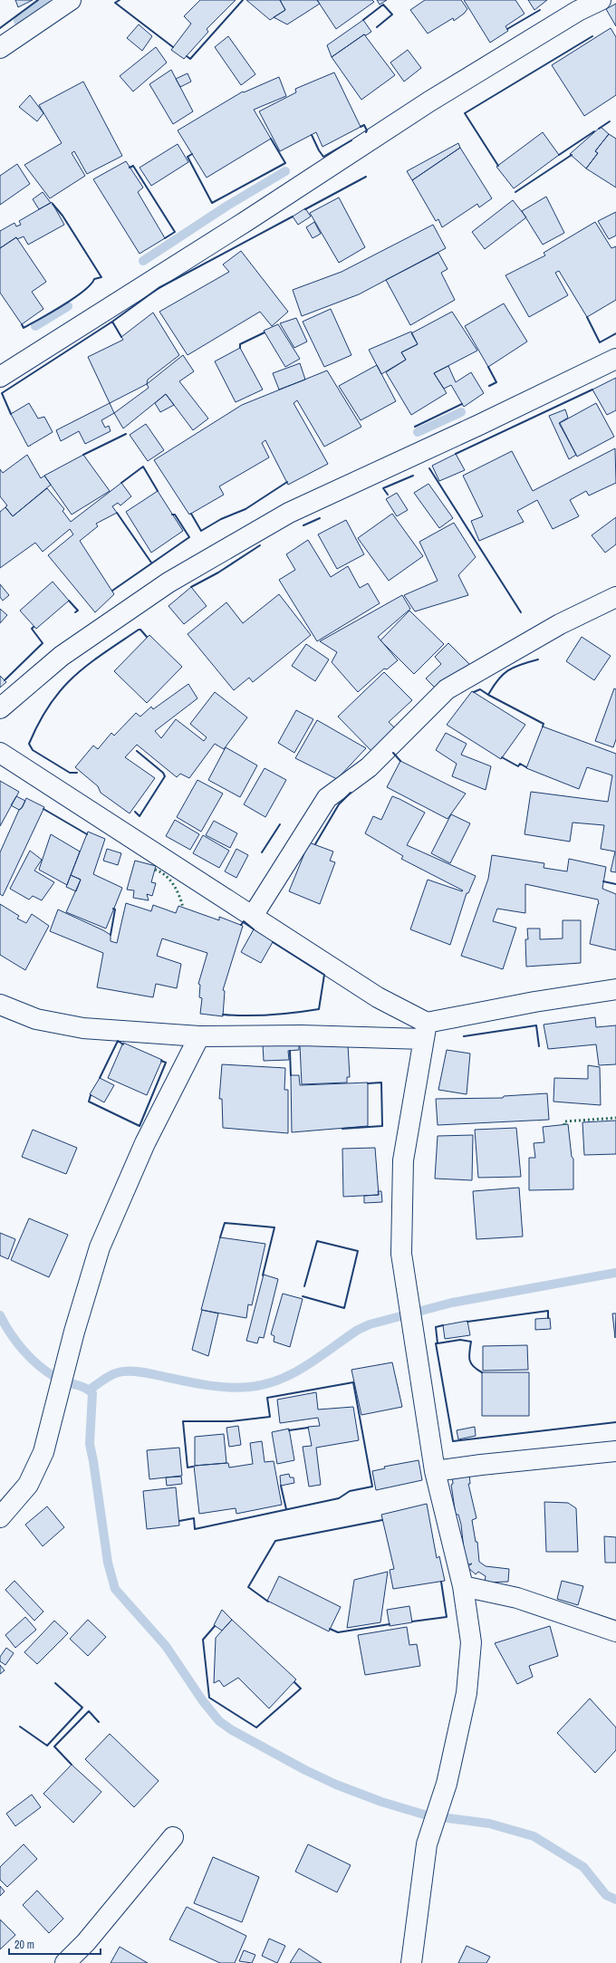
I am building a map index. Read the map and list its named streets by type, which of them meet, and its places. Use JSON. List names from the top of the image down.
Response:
{
  "scale_bar": "20 m"
}
